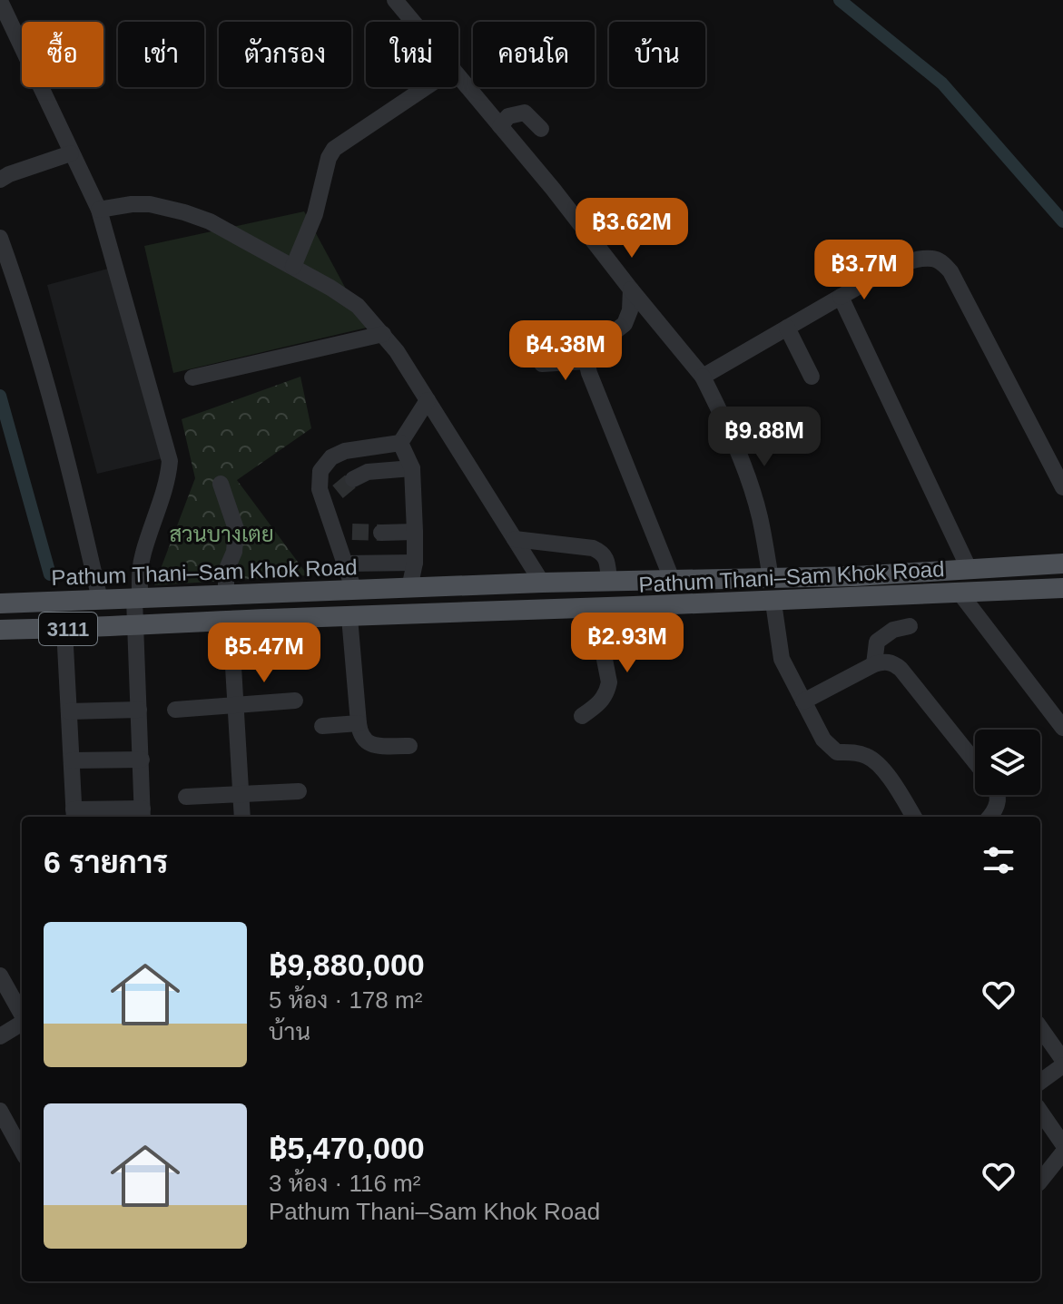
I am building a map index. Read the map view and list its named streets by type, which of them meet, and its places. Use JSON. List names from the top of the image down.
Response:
{
  "streets": {
    "main road": ["Pathum Thani–Sam Khok Road", "3111"]
  },
  "parks": ["สวนบางเตย"],
  "page": {
    "chip": [
      "ซื้อ",
      "เช่า",
      "ตัวกรอง",
      "ใหม่",
      "คอนโด",
      "บ้าน"
    ],
    "price": [
      "฿3.62M",
      "฿3.7M",
      "฿4.38M",
      "฿9.88M",
      "฿2.93M",
      "฿5.47M"
    ],
    "heading": "6 รายการ",
    "list": [
      {
        "name": "฿9,880,000",
        "note": "5 ห้อง · 178 m² · บ้าน"
      },
      {
        "name": "฿5,470,000",
        "note": "3 ห้อง · 116 m² · Pathum Thani–Sam Khok Road"
      }
    ]
  }
}
